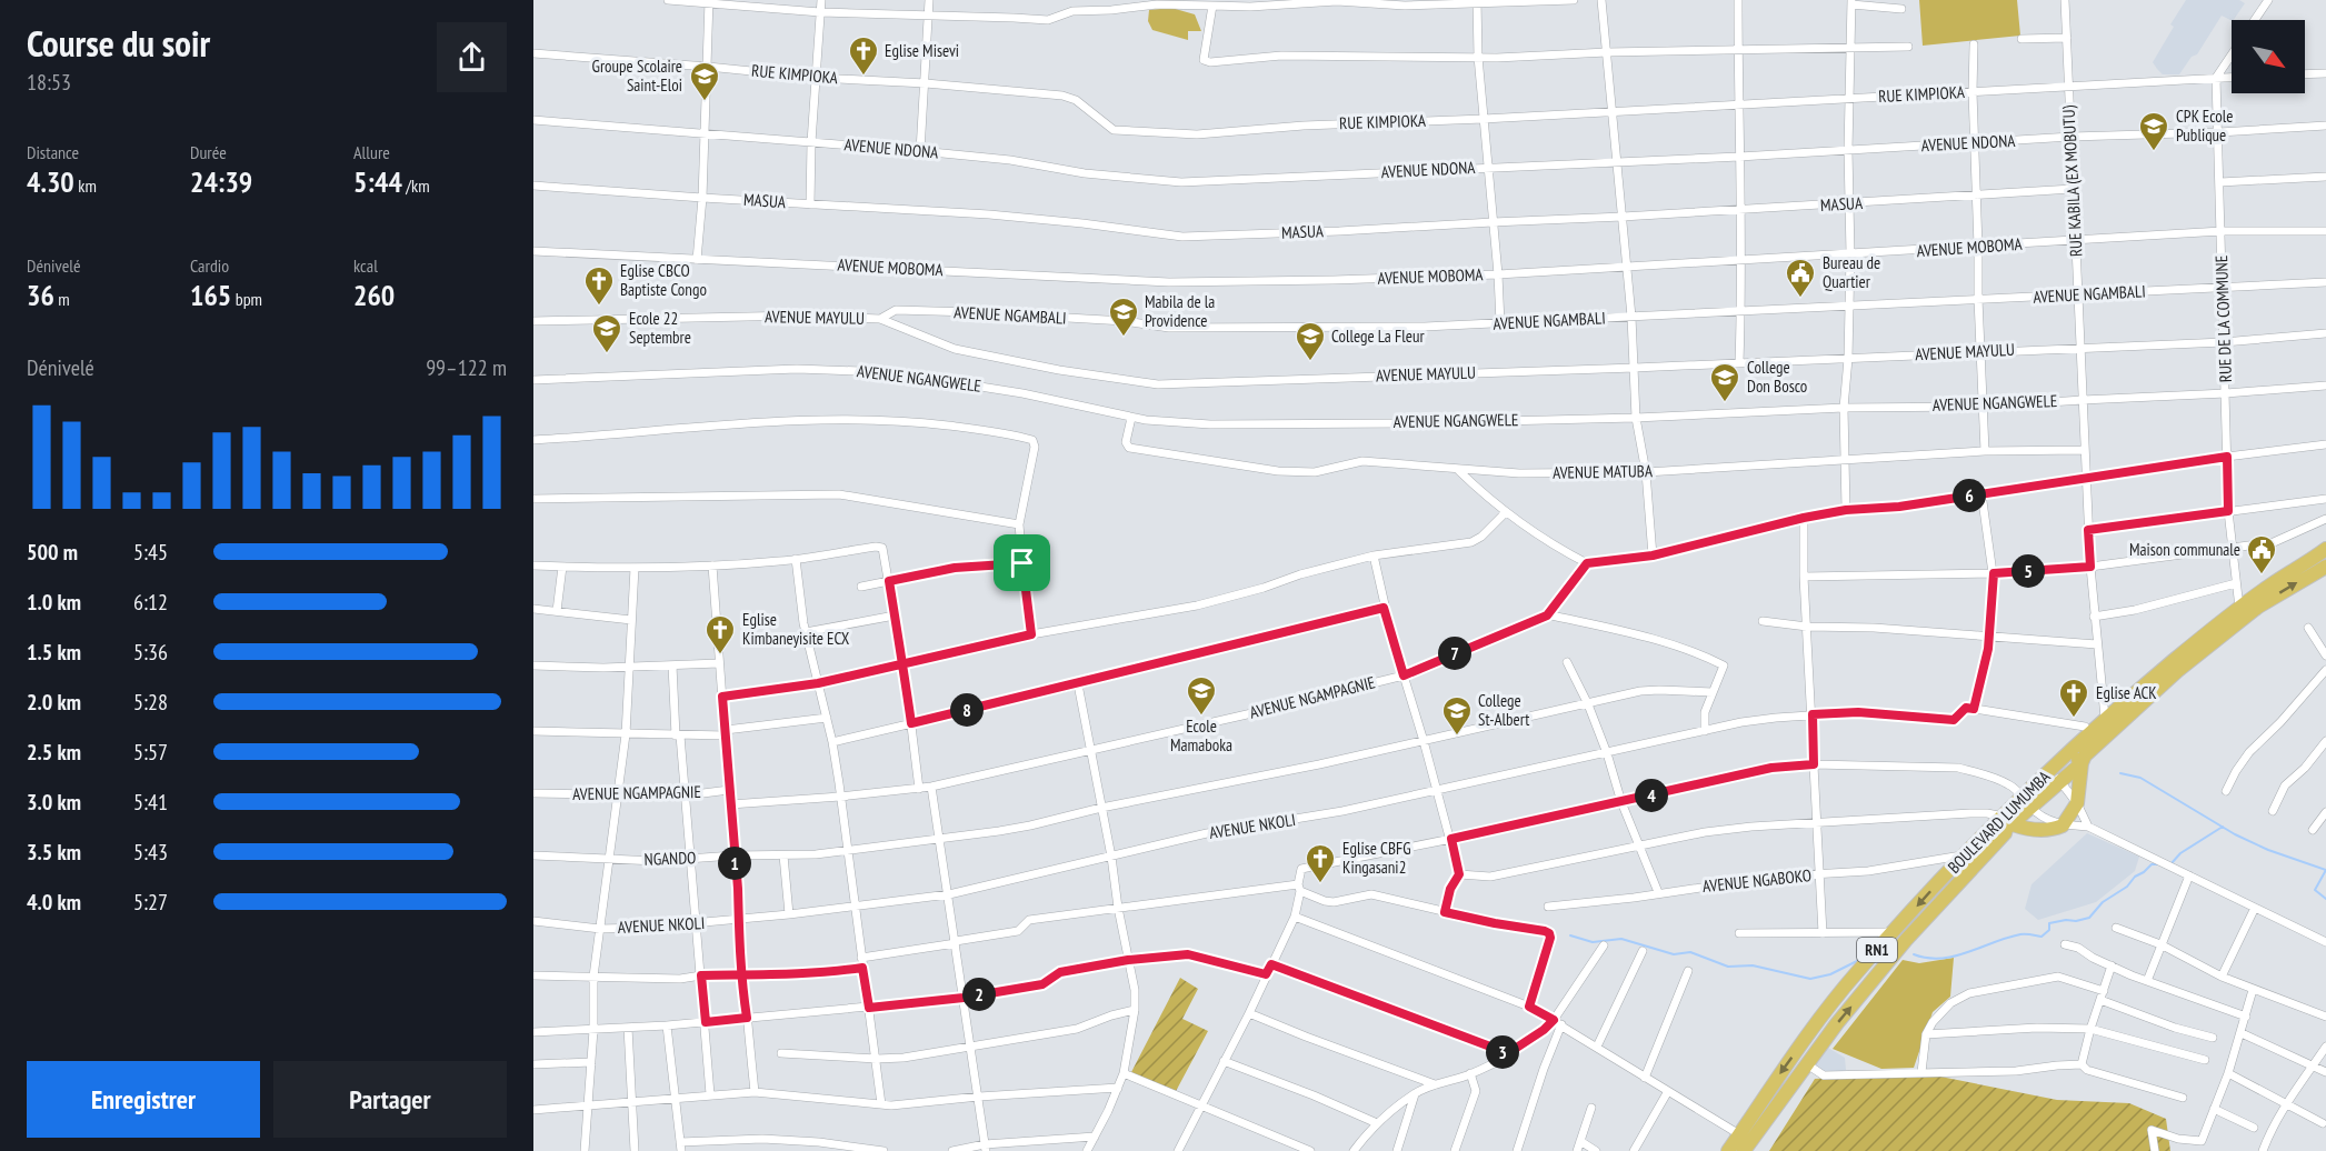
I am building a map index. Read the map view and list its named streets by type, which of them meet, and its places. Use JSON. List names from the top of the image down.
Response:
{
  "streets": {
    "highway": ["BOULEVARD LUMUMBA", "RN1"],
    "street": [
      "RUE KIMPIOKA",
      "AVENUE NDONA",
      "RUE KABILA (EX MOBUTU)",
      "MASUA",
      "AVENUE MOBOMA",
      "AVENUE NGAMBALI",
      "AVENUE MAYULU",
      "RUE DE LA COMMUNE",
      "AVENUE NGANGWELE",
      "AVENUE MATUBA",
      "AVENUE NGAMPAGNIE",
      "AVENUE NKOLI",
      "NGANDO",
      "AVENUE NGABOKO"
    ]
  },
  "crossings": [
    ["RUE KIMPIOKA", "RUE KABILA (EX MOBUTU)"],
    ["RUE KIMPIOKA", "RUE DE LA COMMUNE"],
    ["AVENUE NDONA", "RUE KABILA (EX MOBUTU)"],
    ["AVENUE NDONA", "RUE DE LA COMMUNE"],
    ["RUE KABILA (EX MOBUTU)", "MASUA"],
    ["RUE KABILA (EX MOBUTU)", "AVENUE MOBOMA"],
    ["RUE KABILA (EX MOBUTU)", "AVENUE NGAMBALI"],
    ["RUE KABILA (EX MOBUTU)", "AVENUE MAYULU"],
    ["RUE KABILA (EX MOBUTU)", "AVENUE NGANGWELE"],
    ["RUE KABILA (EX MOBUTU)", "AVENUE MATUBA"],
    ["RUE KABILA (EX MOBUTU)", "BOULEVARD LUMUMBA"],
    ["AVENUE MOBOMA", "RUE DE LA COMMUNE"],
    ["AVENUE NGAMBALI", "AVENUE MAYULU"],
    ["AVENUE NGAMBALI", "RUE DE LA COMMUNE"],
    ["AVENUE MAYULU", "RUE DE LA COMMUNE"],
    ["RUE DE LA COMMUNE", "AVENUE NGANGWELE"],
    ["RUE DE LA COMMUNE", "BOULEVARD LUMUMBA"],
    ["AVENUE NGANGWELE", "AVENUE MATUBA"],
    ["BOULEVARD LUMUMBA", "AVENUE NGABOKO"]
  ],
  "places": {
    "church": [
      "Eglise Misevi",
      "Eglise CBCO Baptiste Congo",
      "Eglise Kimbaneyisite ECX",
      "Eglise ACK",
      "Eglise CBFG Kingasani2"
    ],
    "school or university": [
      "Groupe Scolaire Saint-Eloi",
      "CPK Ecole Publique",
      "Mabila de la Providence",
      "Ecole 22 Septembre",
      "College La Fleur",
      "College Don Bosco",
      "Ecole Mamaboka",
      "College St-Albert"
    ],
    "public building": ["Bureau de Quartier", "Maison communale"]
  },
  "north": "bottom right",
  "page": {
    "heading": ["Course du soir", "18:53"],
    "stats": [
      ["Distance", "4.30 km"],
      ["Durée", "24:39"],
      ["Allure", "5:44 /km"],
      ["Dénivelé", "36 m"],
      ["Cardio", "165 bpm"],
      ["kcal", "260"]
    ],
    "chart": ["Dénivelé", "99–122 m"],
    "pins": [
      "6",
      "5",
      "7",
      "8",
      "4",
      "1",
      "2",
      "3"
    ],
    "list": [
      {
        "name": "500 m",
        "note": "5:45"
      },
      {
        "name": "1.0 km",
        "note": "6:12"
      },
      {
        "name": "1.5 km",
        "note": "5:36"
      },
      {
        "name": "2.0 km",
        "note": "5:28"
      },
      {
        "name": "2.5 km",
        "note": "5:57"
      },
      {
        "name": "3.0 km",
        "note": "5:41"
      },
      {
        "name": "3.5 km",
        "note": "5:43"
      },
      {
        "name": "4.0 km",
        "note": "5:27"
      }
    ],
    "buttons": ["Enregistrer", "Partager"]
  }
}
